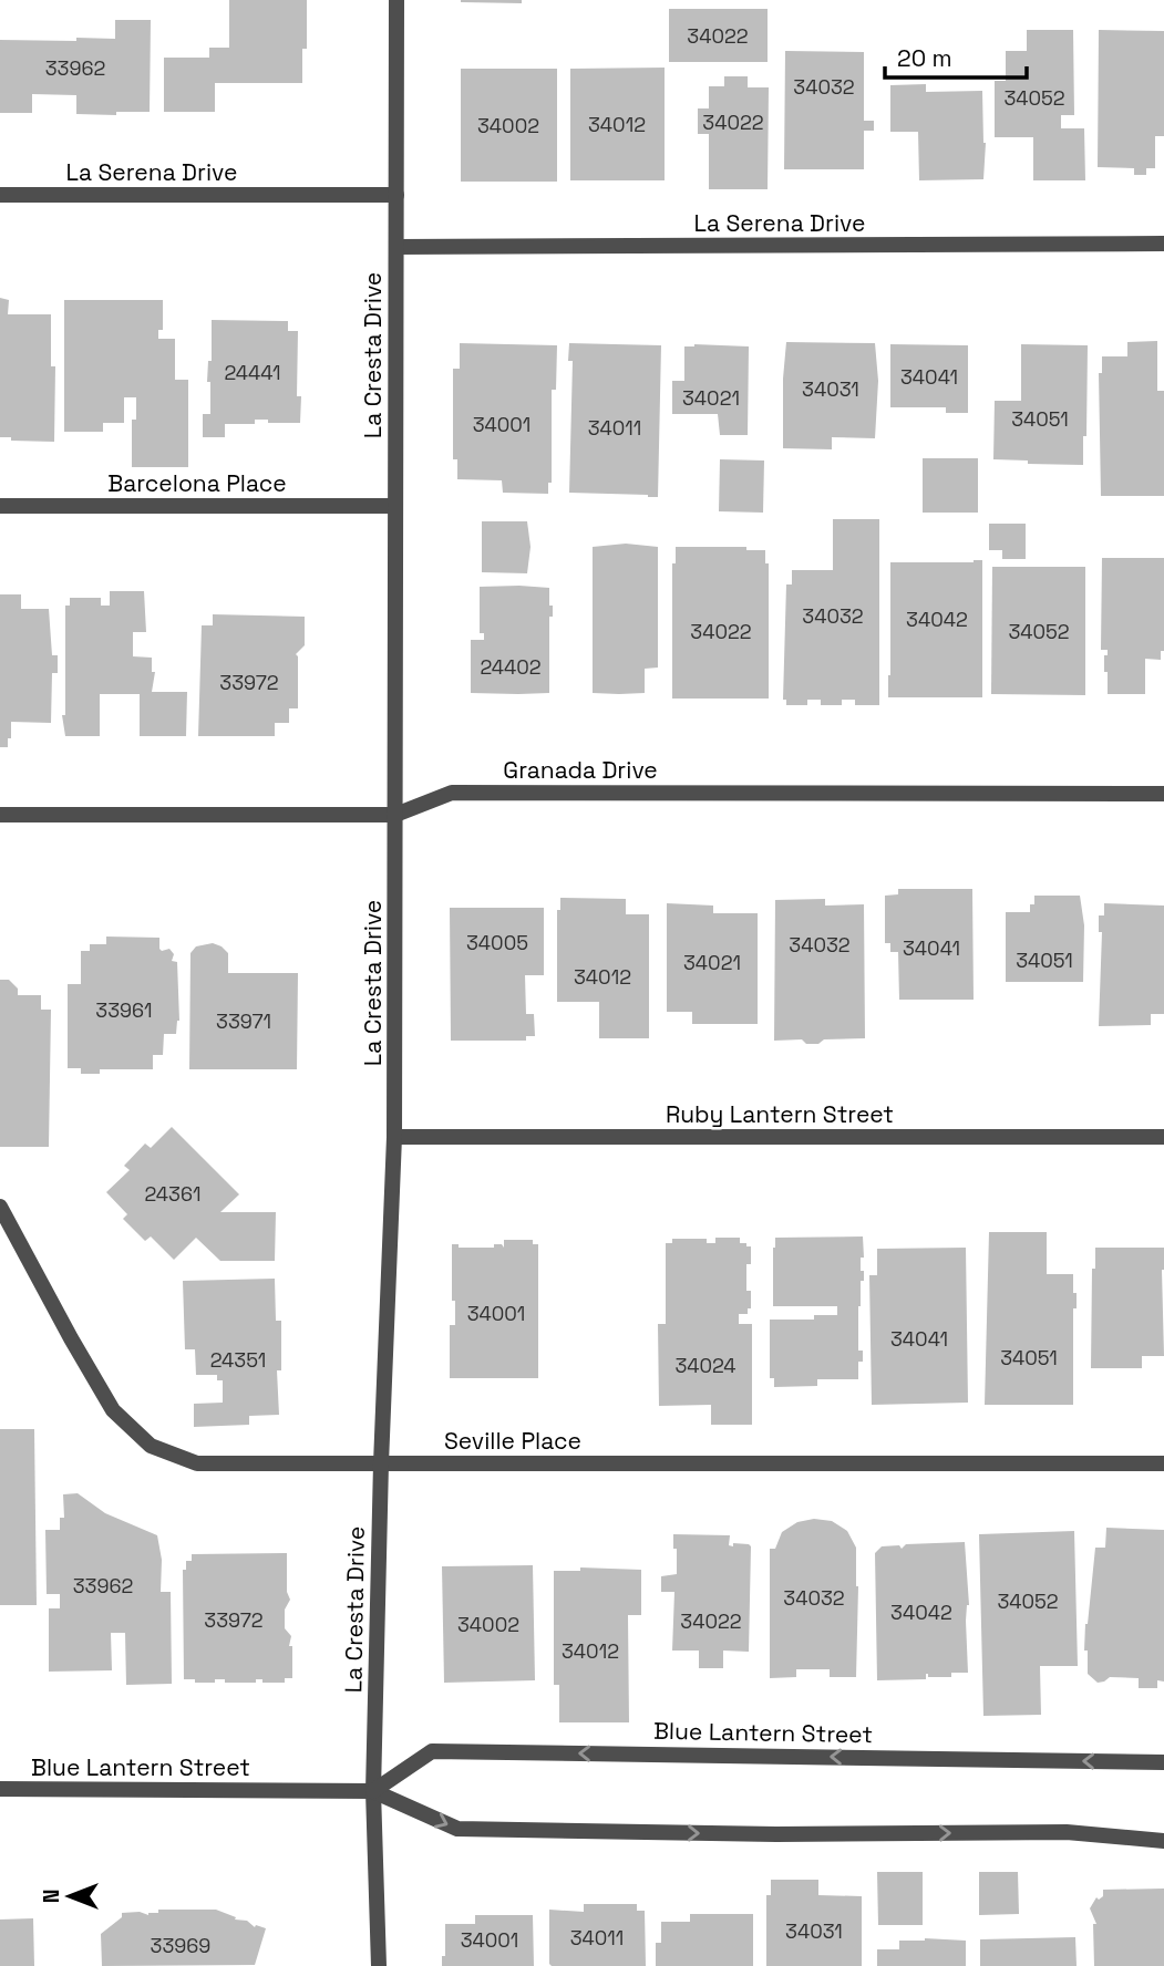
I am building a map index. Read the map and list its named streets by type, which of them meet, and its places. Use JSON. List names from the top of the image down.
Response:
{
  "streets": {
    "street": [
      "La Serena Drive",
      "La Cresta Drive",
      "Barcelona Place",
      "Granada Drive",
      "Ruby Lantern Street",
      "Seville Place",
      "Blue Lantern Street"
    ]
  },
  "crossings": [
    ["La Serena Drive", "La Cresta Drive"],
    ["La Cresta Drive", "Barcelona Place"],
    ["La Cresta Drive", "Granada Drive"],
    ["La Cresta Drive", "Ruby Lantern Street"],
    ["La Cresta Drive", "Seville Place"],
    ["La Cresta Drive", "Blue Lantern Street"]
  ],
  "house_numbers": [
    "34022",
    "33962",
    "34032",
    "34052",
    "34022",
    "34012",
    "34002",
    "24441",
    "34041",
    "34031",
    "34021",
    "34051",
    "34001",
    "34011",
    "34032",
    "34042",
    "34022",
    "34052",
    "24402",
    "33972",
    "34005",
    "34032",
    "34041",
    "34051",
    "34021",
    "34012",
    "33961",
    "33971",
    "24361",
    "34001",
    "34041",
    "34051",
    "24351",
    "34024",
    "33962",
    "34032",
    "34052",
    "34042",
    "33972",
    "34022",
    "34002",
    "34012",
    "34031",
    "34011",
    "34001",
    "33969"
  ],
  "scale_bar": "20 m",
  "north": "left"
}
